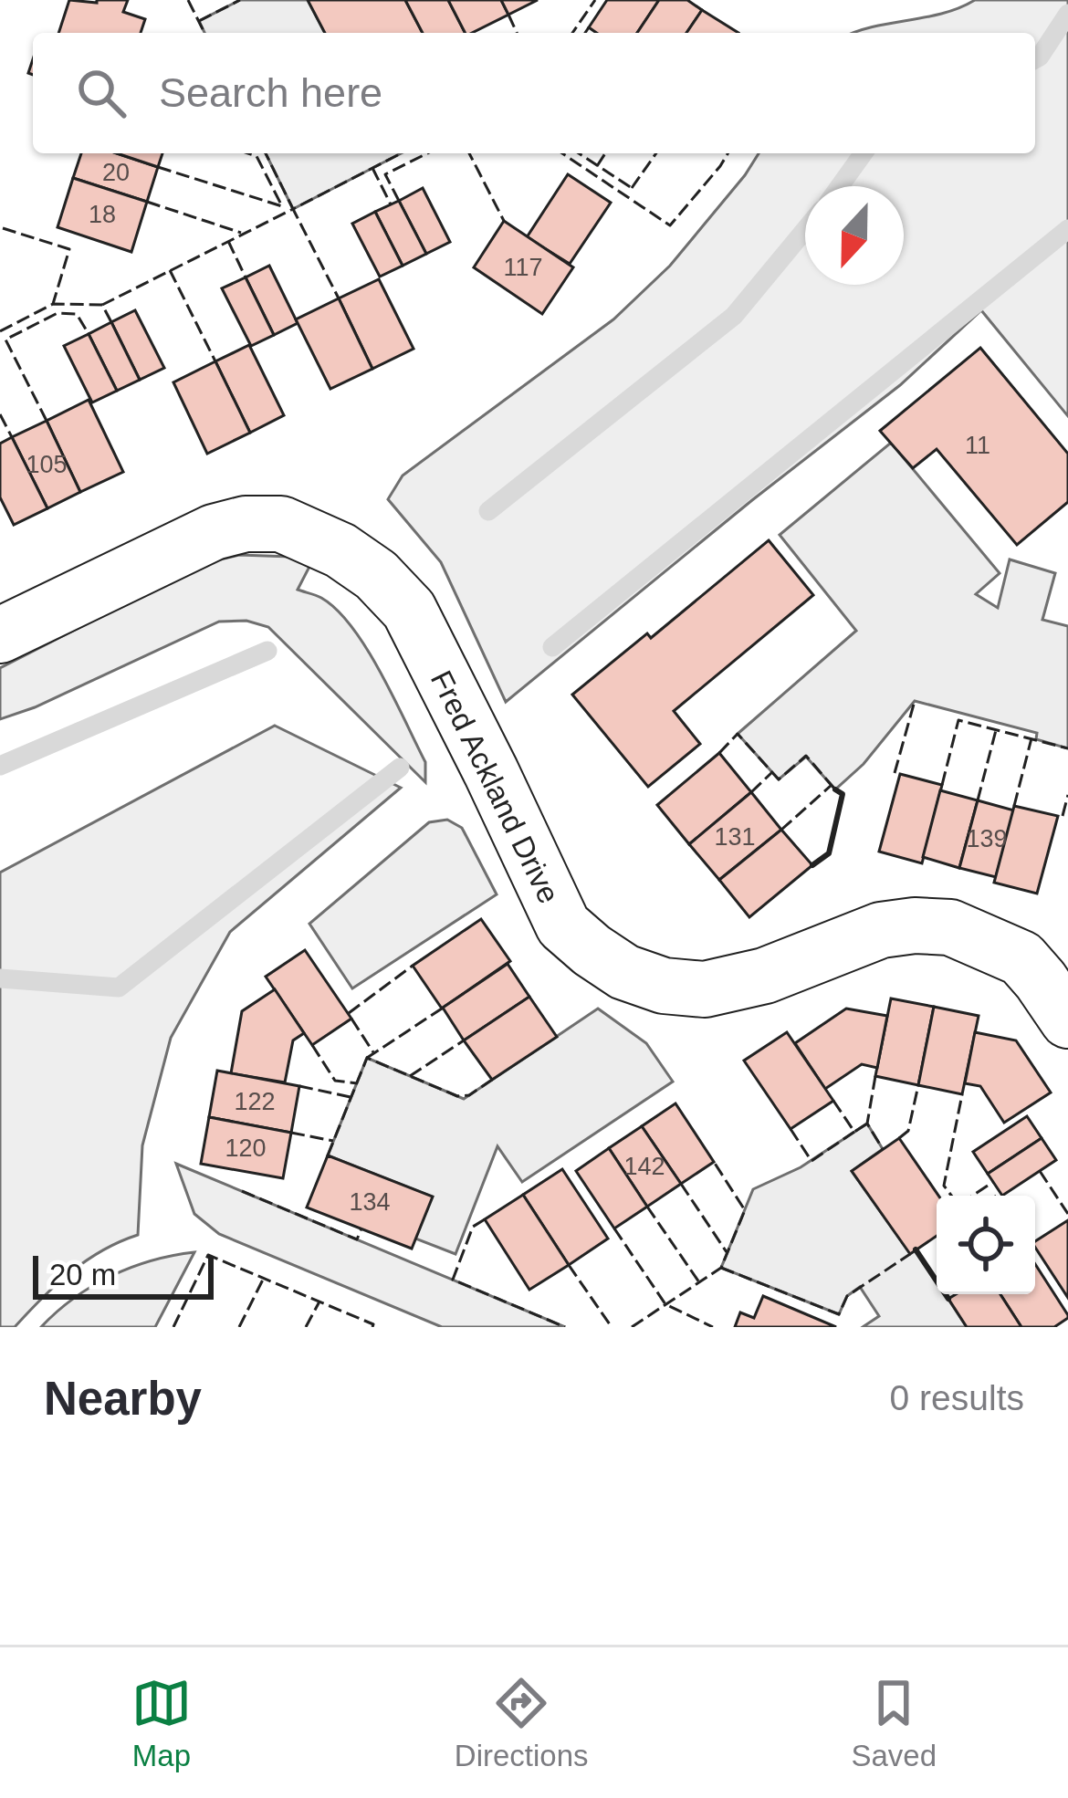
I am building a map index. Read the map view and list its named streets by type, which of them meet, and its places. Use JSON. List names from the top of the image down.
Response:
{
  "streets": {
    "street": ["Fred Ackland Drive"]
  },
  "house_numbers": [
    "20",
    "18",
    "117",
    "11",
    "105",
    "131",
    "139",
    "122",
    "120",
    "142",
    "134"
  ],
  "scale_bar": "20 m",
  "north": "bottom",
  "page": {
    "search": "Search here",
    "scale": "20 m",
    "heading": ["Nearby", "0 results"],
    "nav": ["Map", "Directions", "Saved"]
  }
}
